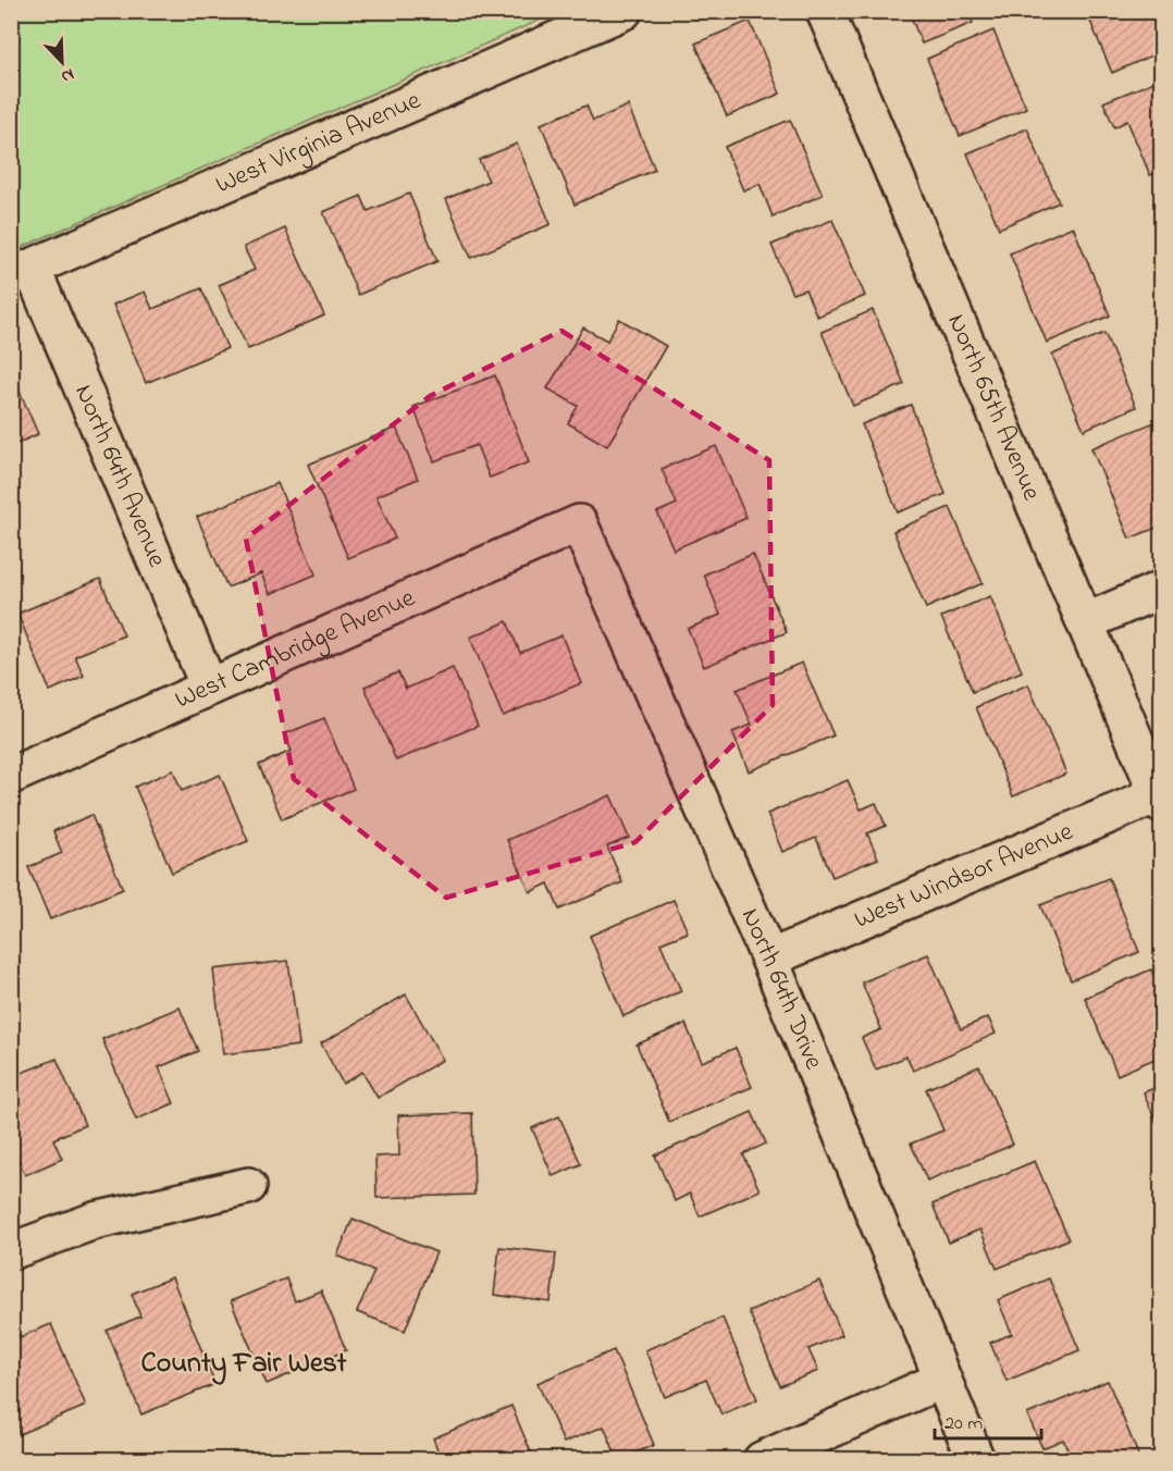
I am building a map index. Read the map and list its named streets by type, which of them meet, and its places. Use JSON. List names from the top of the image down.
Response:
{
  "streets": {
    "street": [
      "West Virginia Avenue",
      "North 65th Avenue",
      "North 64th Avenue",
      "West Cambridge Avenue",
      "West Windsor Avenue",
      "North 64th Drive"
    ]
  },
  "crossings": [
    ["West Virginia Avenue", "North 64th Avenue"],
    ["North 65th Avenue", "West Windsor Avenue"],
    ["North 64th Avenue", "West Cambridge Avenue"],
    ["West Cambridge Avenue", "North 64th Drive"],
    ["West Windsor Avenue", "North 64th Drive"]
  ],
  "districts": ["County Fair West"],
  "scale_bar": "20 m",
  "north": "bottom right"
}
